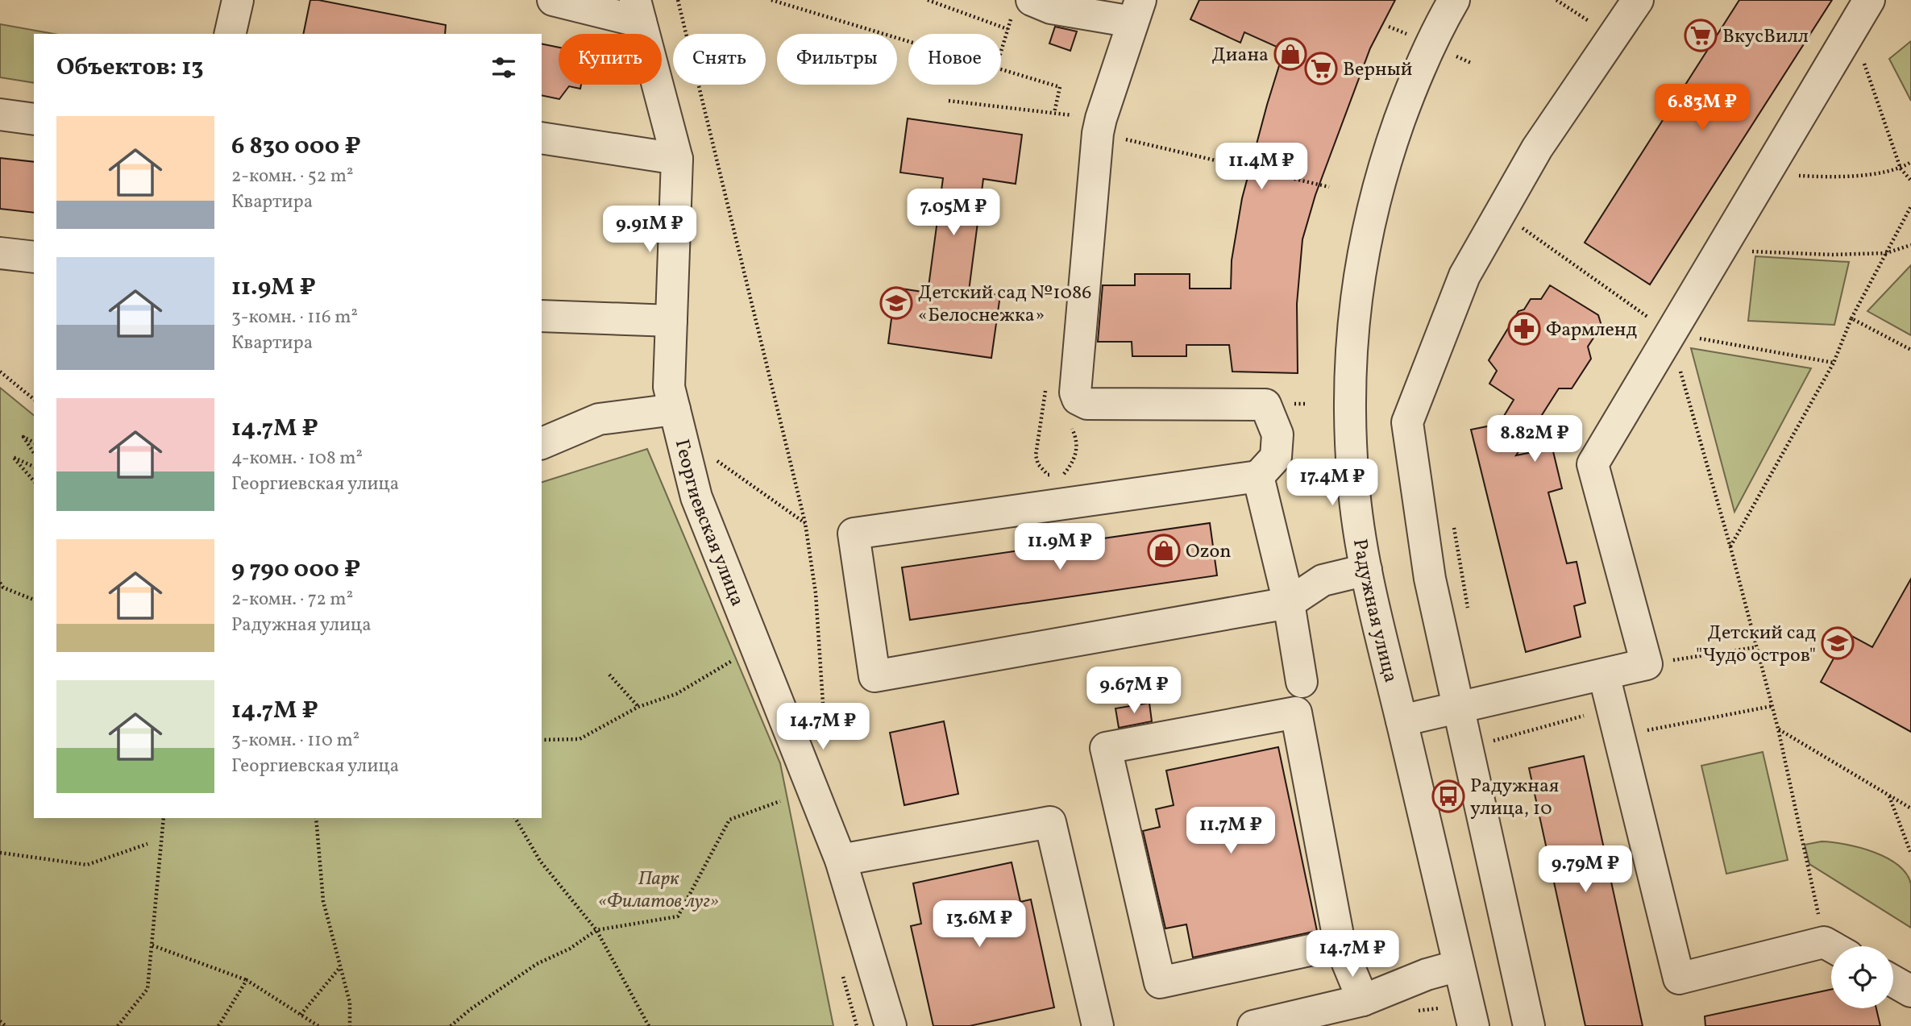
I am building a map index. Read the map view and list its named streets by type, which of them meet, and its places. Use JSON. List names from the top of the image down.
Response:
{
  "streets": {
    "street": ["Георгиевская улица", "Радужная улица"]
  },
  "parks": ["Парк «Филатов луг»"],
  "places": {
    "supermarket": ["ВкусВилл", "Верный"],
    "shop": ["Диана", "Ozon"],
    "school or university": ["Детский сад №1086 «Белоснежка»", "Детский сад \"Чудо остров\""],
    "pharmacy": ["Фармленд"],
    "bus stop": ["Радужная улица, 10"]
  },
  "page": {
    "chip": [
      "Купить",
      "Снять",
      "Фильтры",
      "Новое"
    ],
    "heading": "Объектов: 13",
    "price": [
      "6.83M ₽",
      "11.4M ₽",
      "7.05M ₽",
      "9.91M ₽",
      "8.82M ₽",
      "17.4M ₽",
      "11.9M ₽",
      "9.67M ₽",
      "14.7M ₽",
      "11.7M ₽",
      "9.79M ₽",
      "13.6M ₽",
      "14.7M ₽"
    ],
    "list": [
      {
        "name": "6 830 000 ₽",
        "note": "2-комн. · 52 m² · Квартира"
      },
      {
        "name": "11.9M ₽",
        "note": "3-комн. · 116 m² · Квартира"
      },
      {
        "name": "14.7M ₽",
        "note": "4-комн. · 108 m² · Георгиевская улица"
      },
      {
        "name": "9 790 000 ₽",
        "note": "2-комн. · 72 m² · Радужная улица"
      },
      {
        "name": "14.7M ₽",
        "note": "3-комн. · 110 m² · Георгиевская улица"
      }
    ]
  }
}
